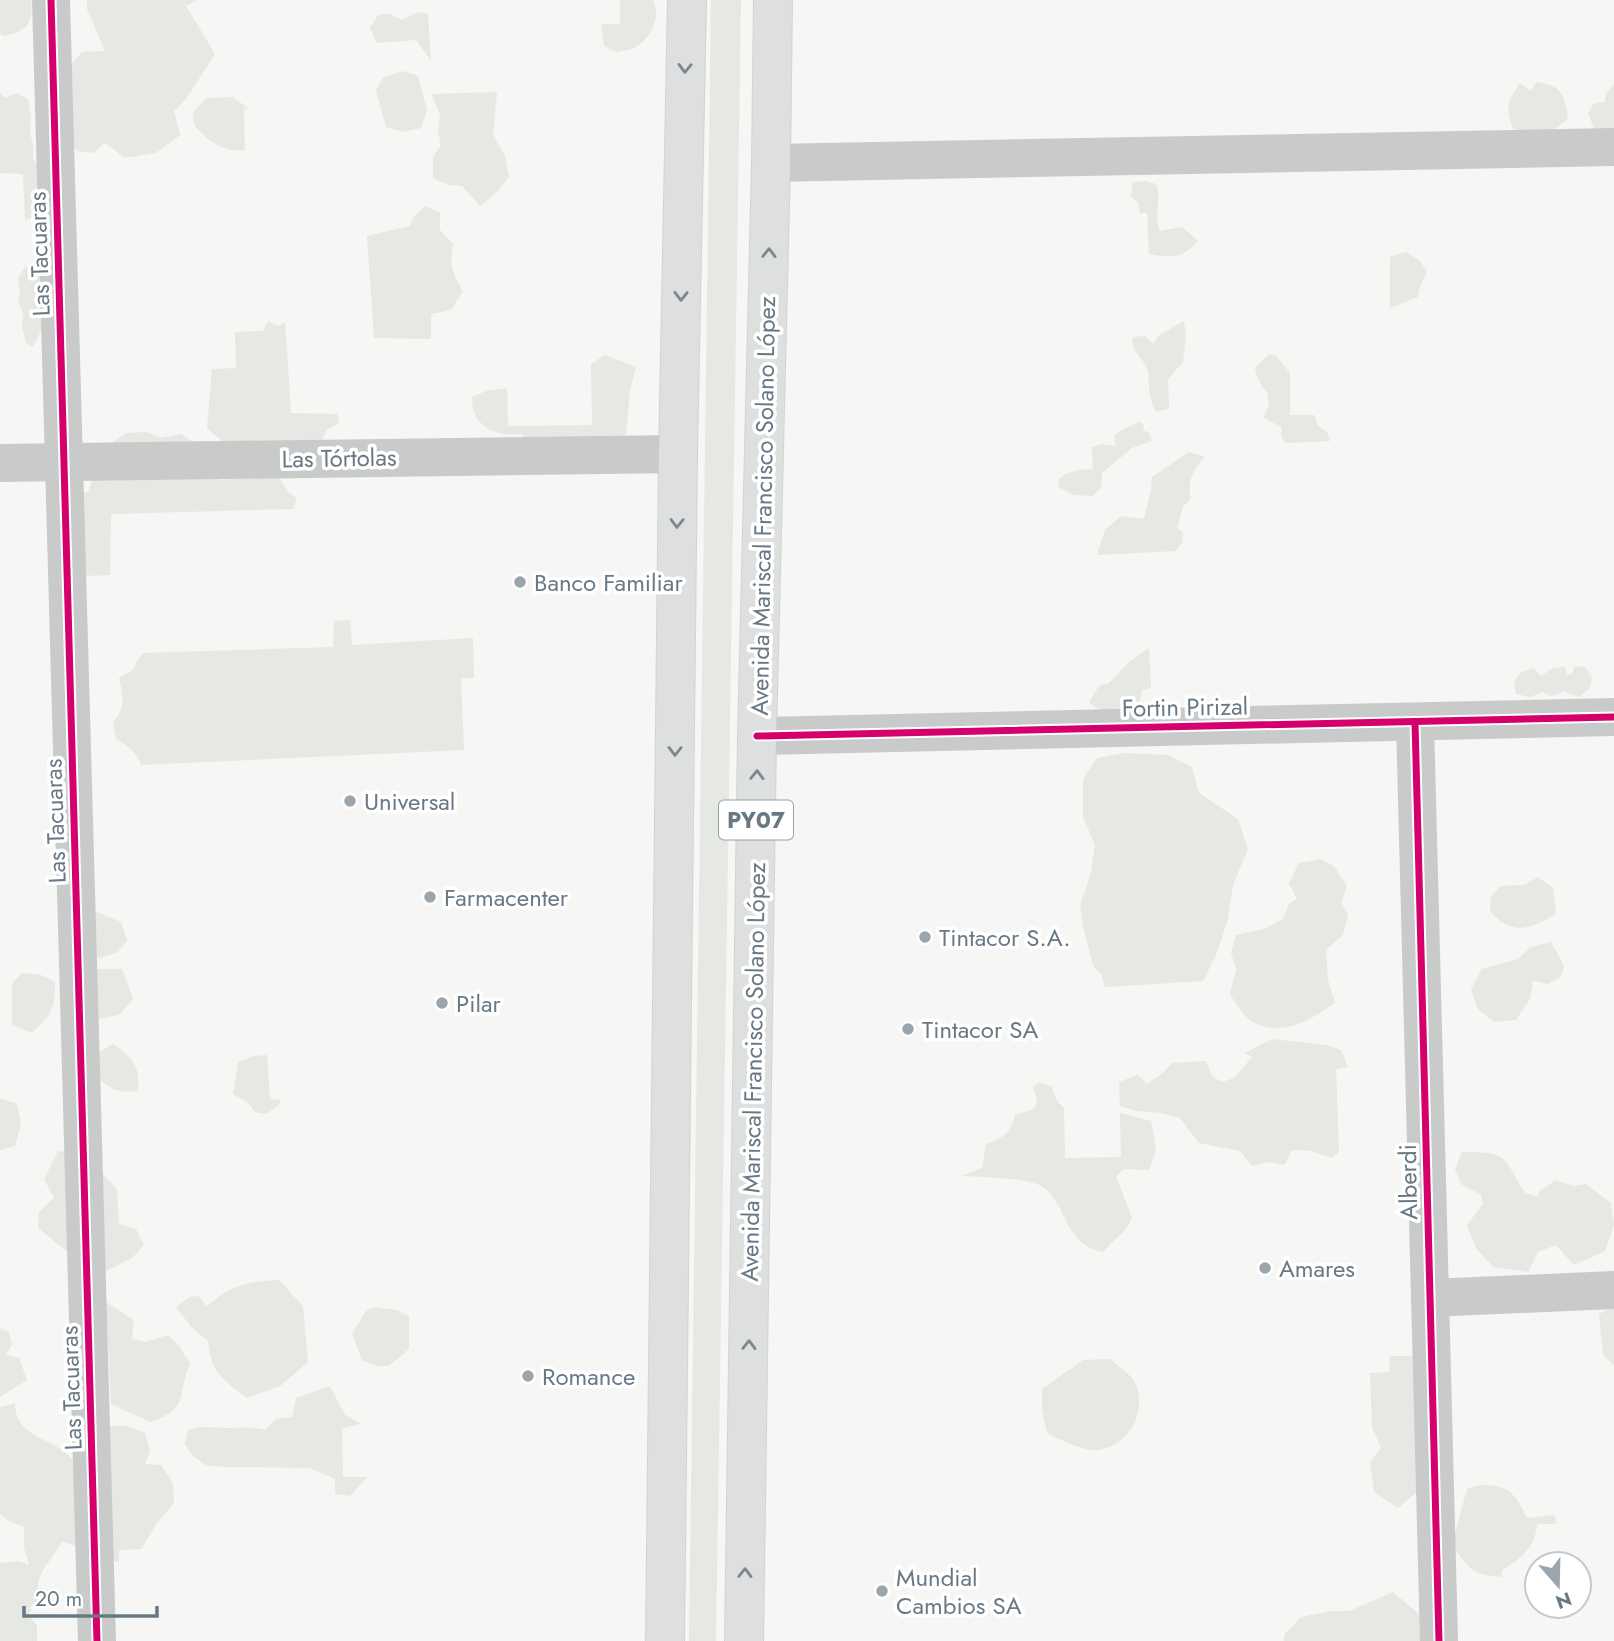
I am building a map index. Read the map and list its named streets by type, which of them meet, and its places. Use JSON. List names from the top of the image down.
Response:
{
  "streets": {
    "highway": ["Avenida Mariscal Francisco Solano López", "PY07"],
    "street": [
      "Las Tacuaras",
      "Las Tórtolas",
      "Fortin Pirizal",
      "Alberdi"
    ]
  },
  "crossings": [
    ["Las Tacuaras", "Las Tórtolas"],
    ["Avenida Mariscal Francisco Solano López", "Fortin Pirizal"],
    ["Fortin Pirizal", "Alberdi"]
  ],
  "places": [
    "Banco Familiar",
    "Universal",
    "Farmacenter",
    "Tintacor S.A.",
    "Pilar",
    "Tintacor SA",
    "Amares",
    "Romance",
    "Mundial Cambios SA"
  ],
  "scale_bar": "20 m",
  "north": "bottom"
}
